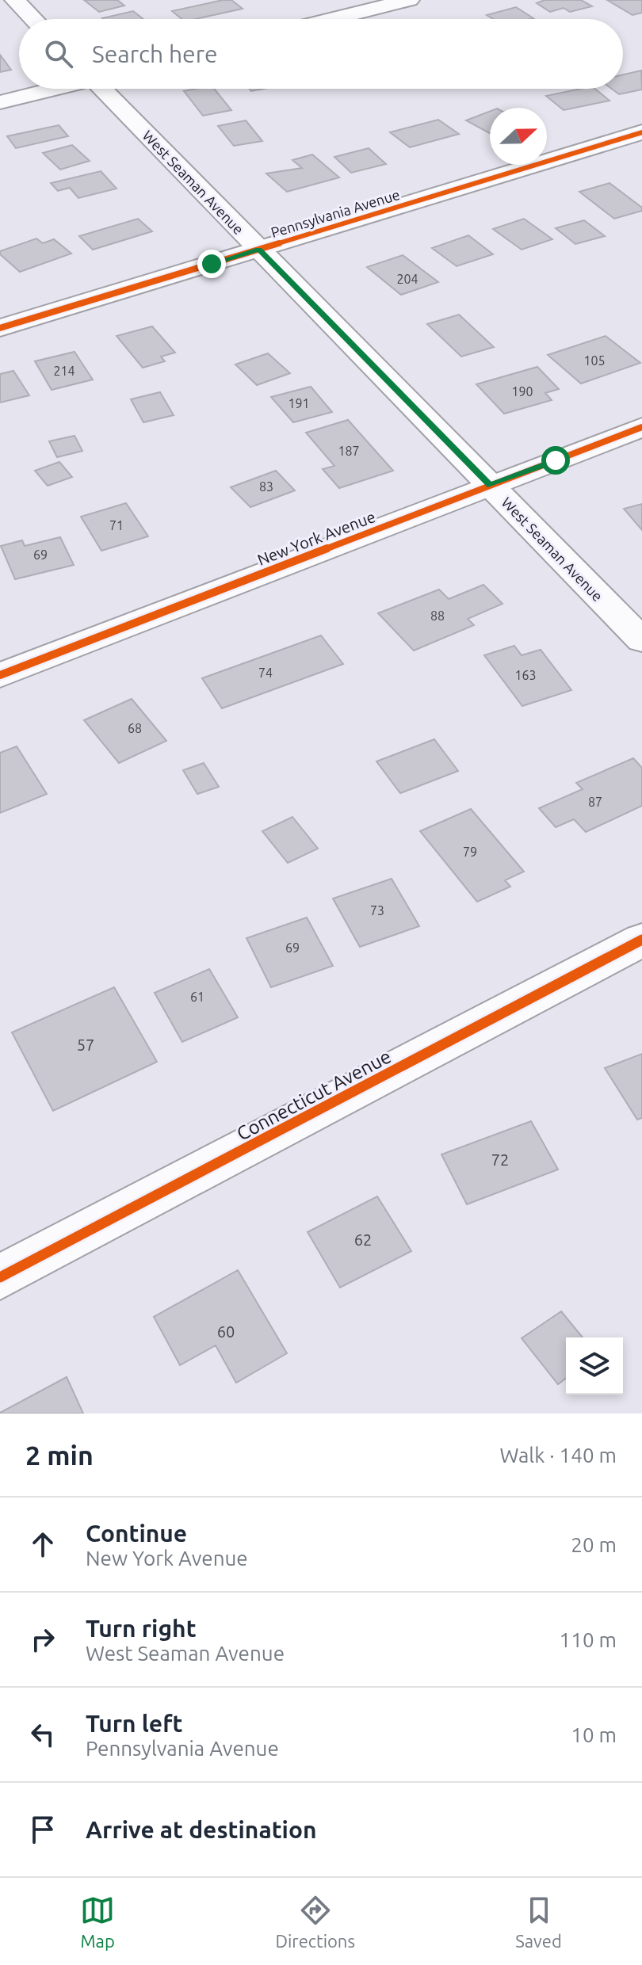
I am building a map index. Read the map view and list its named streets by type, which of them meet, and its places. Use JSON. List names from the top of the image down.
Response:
{
  "streets": {
    "street": [
      "West Seaman Avenue",
      "Pennsylvania Avenue",
      "New York Avenue",
      "Connecticut Avenue"
    ]
  },
  "crossings": [
    ["West Seaman Avenue", "Pennsylvania Avenue"],
    ["West Seaman Avenue", "New York Avenue"]
  ],
  "house_numbers": [
    "204",
    "105",
    "214",
    "190",
    "191",
    "187",
    "83",
    "71",
    "69",
    "88",
    "74",
    "163",
    "68",
    "87",
    "79",
    "73",
    "69",
    "61",
    "57",
    "72",
    "62",
    "60"
  ],
  "north": "right",
  "page": {
    "search": "Search here",
    "heading": ["2 min", "Walk · 140 m"],
    "list": [
      ["Continue", "New York Avenue", "20 m"],
      ["Turn right", "West Seaman Avenue", "110 m"],
      ["Turn left", "Pennsylvania Avenue", "10 m"],
      "Arrive at destination"
    ],
    "nav": ["Map", "Directions", "Saved"]
  }
}
